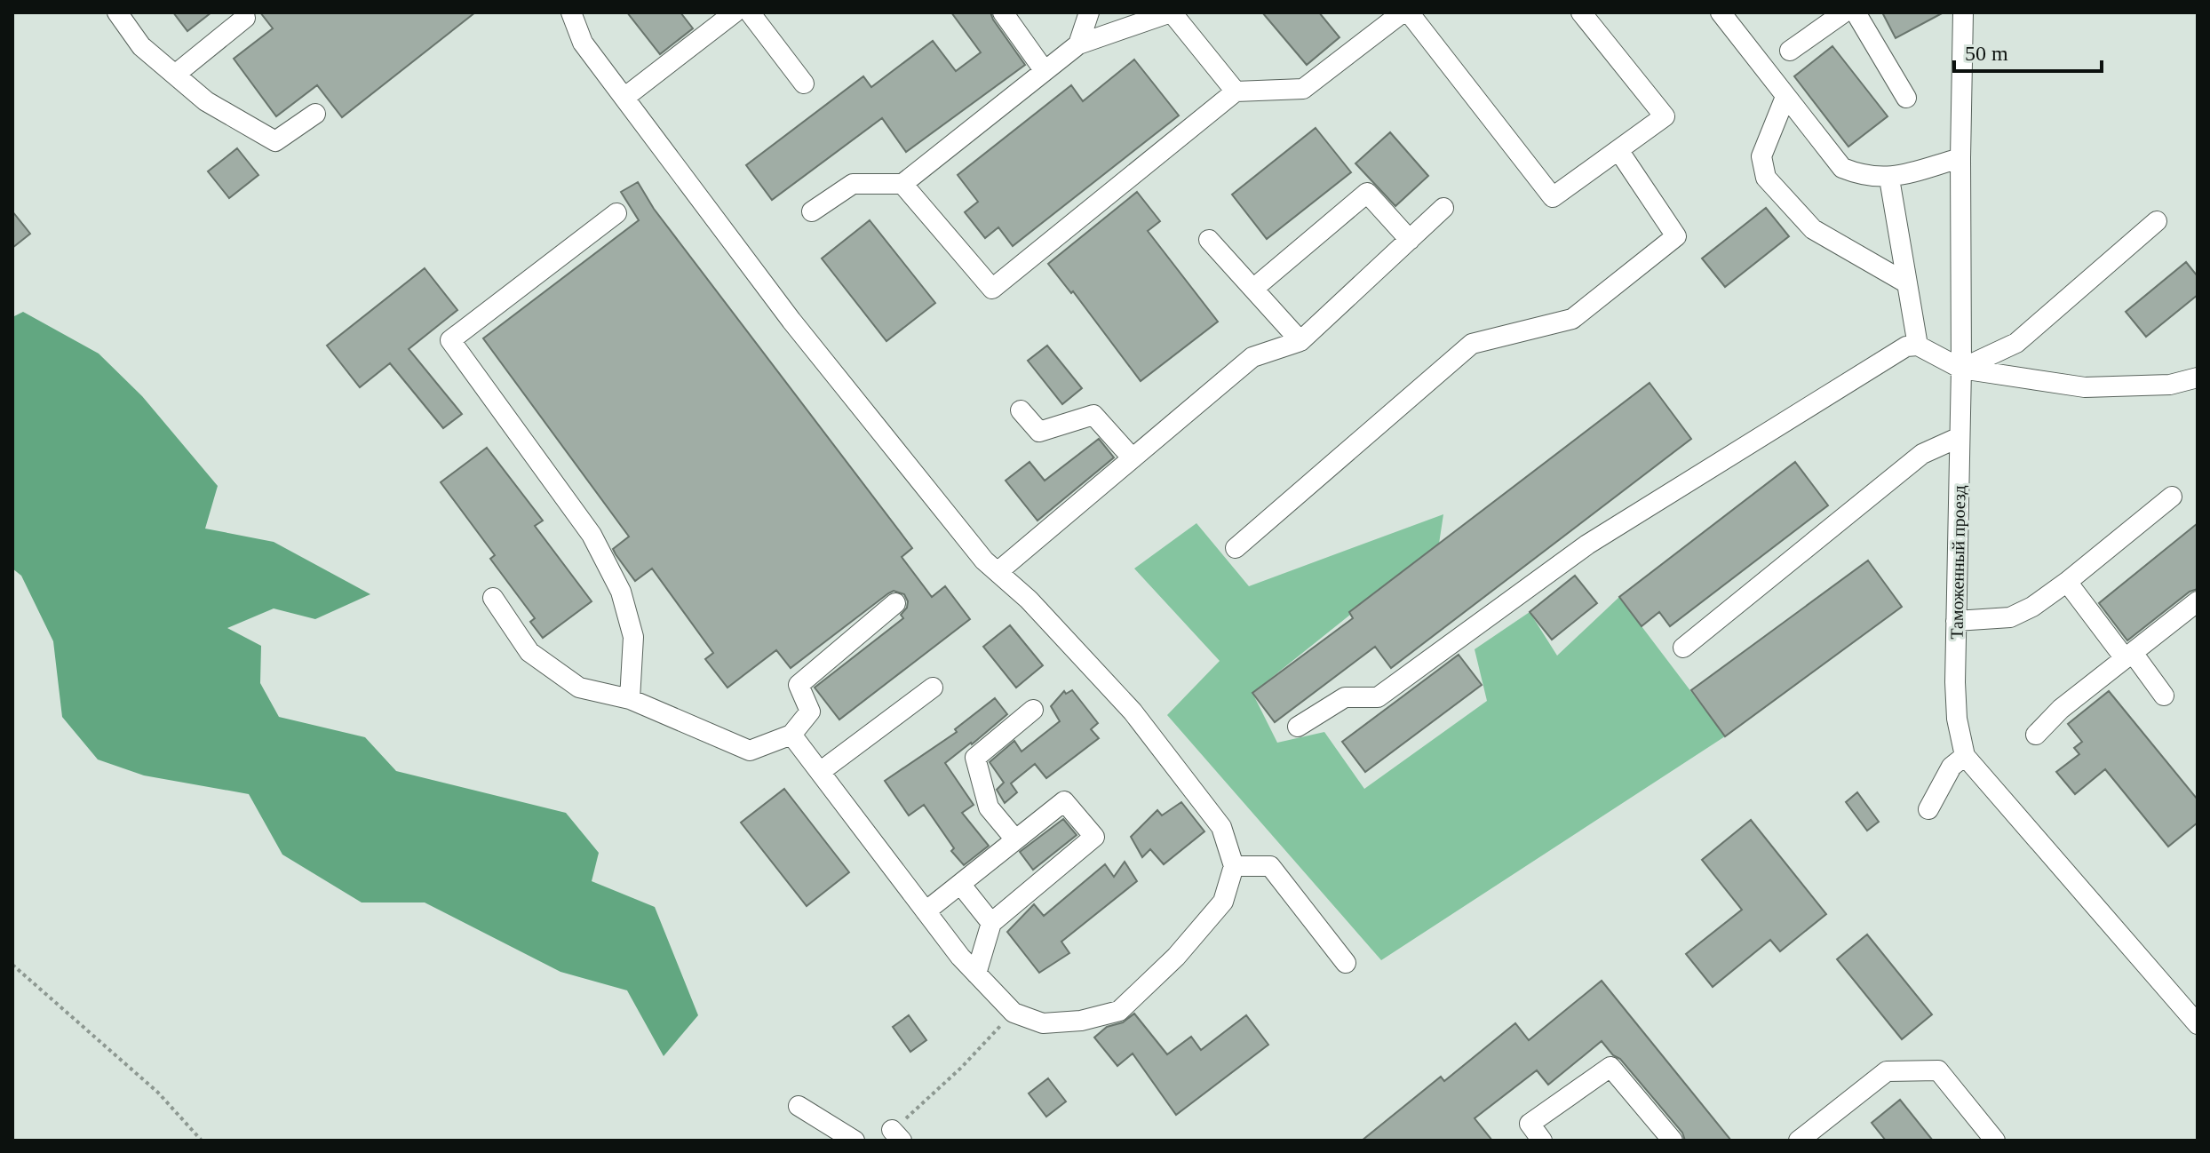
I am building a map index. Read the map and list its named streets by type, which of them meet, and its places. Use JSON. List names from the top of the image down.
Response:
{
  "streets": {
    "street": ["Таможенный проезд"]
  },
  "scale_bar": "50 m"
}
